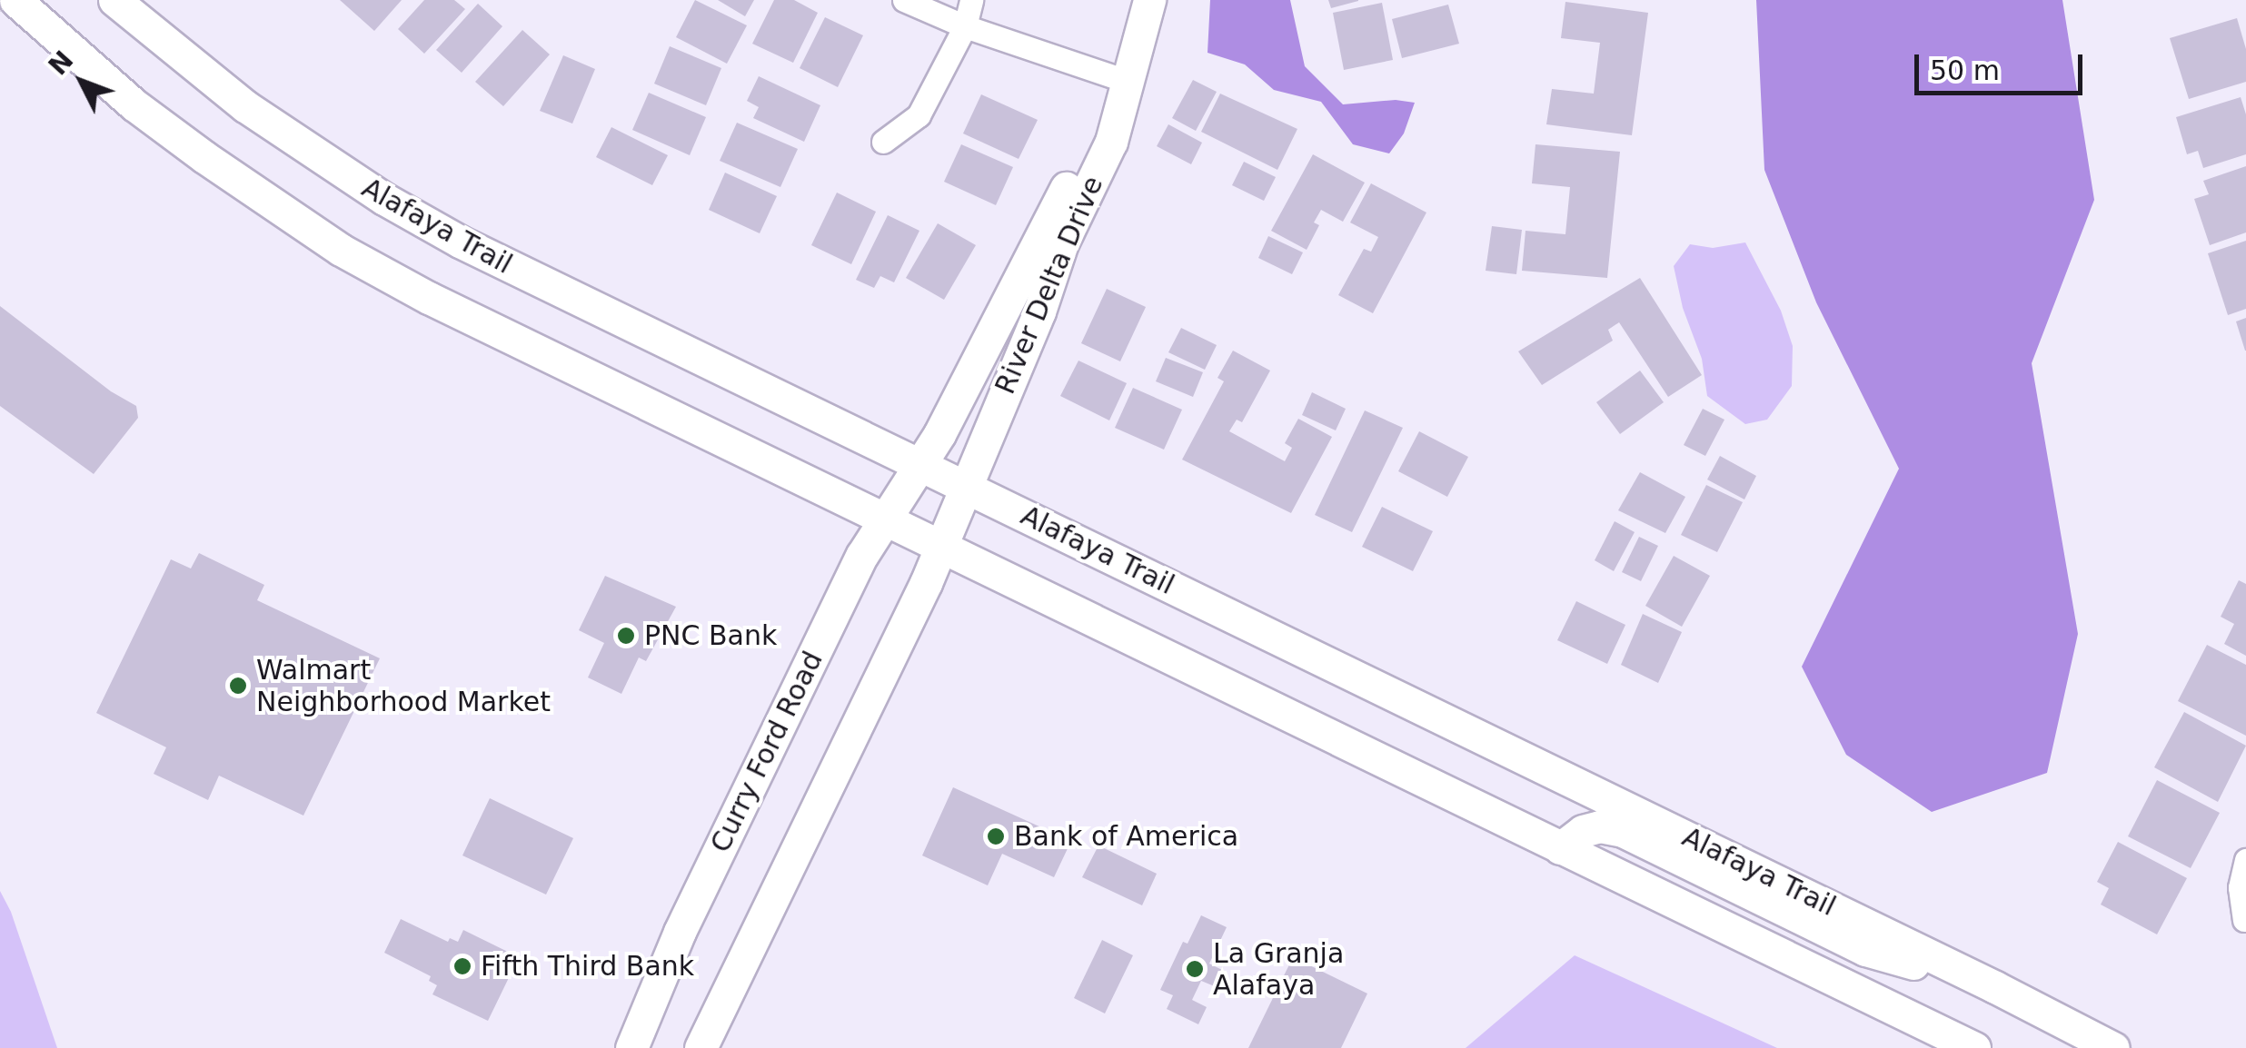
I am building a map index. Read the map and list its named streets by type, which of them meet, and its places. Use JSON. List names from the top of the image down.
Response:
{
  "streets": {
    "main road": ["Alafaya Trail", "River Delta Drive", "Curry Ford Road"]
  },
  "crossings": [
    ["Alafaya Trail", "River Delta Drive"],
    ["Alafaya Trail", "Curry Ford Road"],
    ["River Delta Drive", "Curry Ford Road"]
  ],
  "places": [
    "PNC Bank",
    "Walmart Neighborhood Market",
    "Bank of America",
    "Fifth Third Bank",
    "La Granja Alafaya"
  ],
  "scale_bar": "50 m",
  "north": "top left"
}
